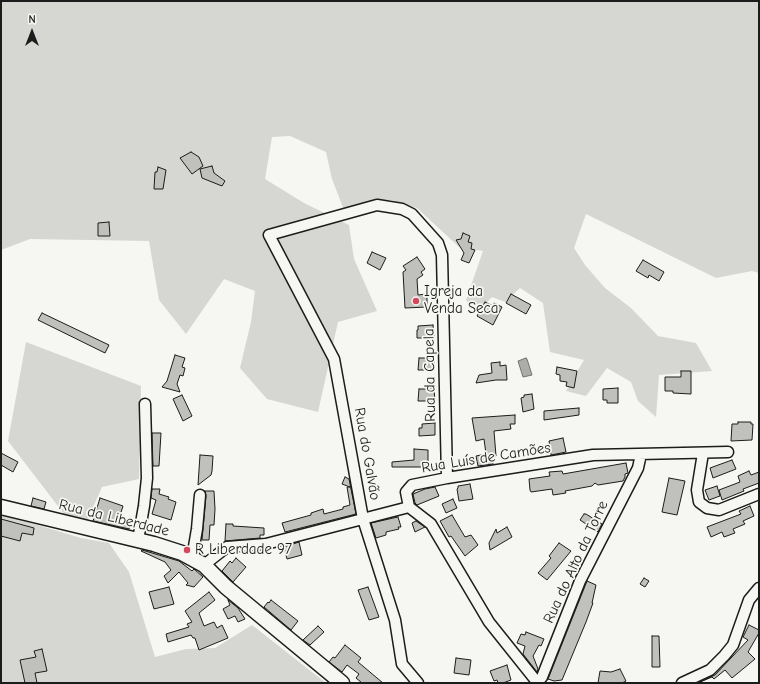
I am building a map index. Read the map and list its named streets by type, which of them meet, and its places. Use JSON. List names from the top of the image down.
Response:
{
  "streets": {
    "street": [
      "Rua da Capela",
      "Rua do Galvão",
      "Rua Luís de Camões",
      "Rua da Liberdade",
      "Rua do Alto da Torre"
    ]
  },
  "crossings": [
    ["Rua da Capela", "Rua do Galvão"],
    ["Rua da Capela", "Rua Luís de Camões"],
    ["Rua Luís de Camões", "Rua do Alto da Torre"]
  ],
  "places": ["Igreja da Venda Seca", "R Liberdade 97"],
  "north": "top"
}
